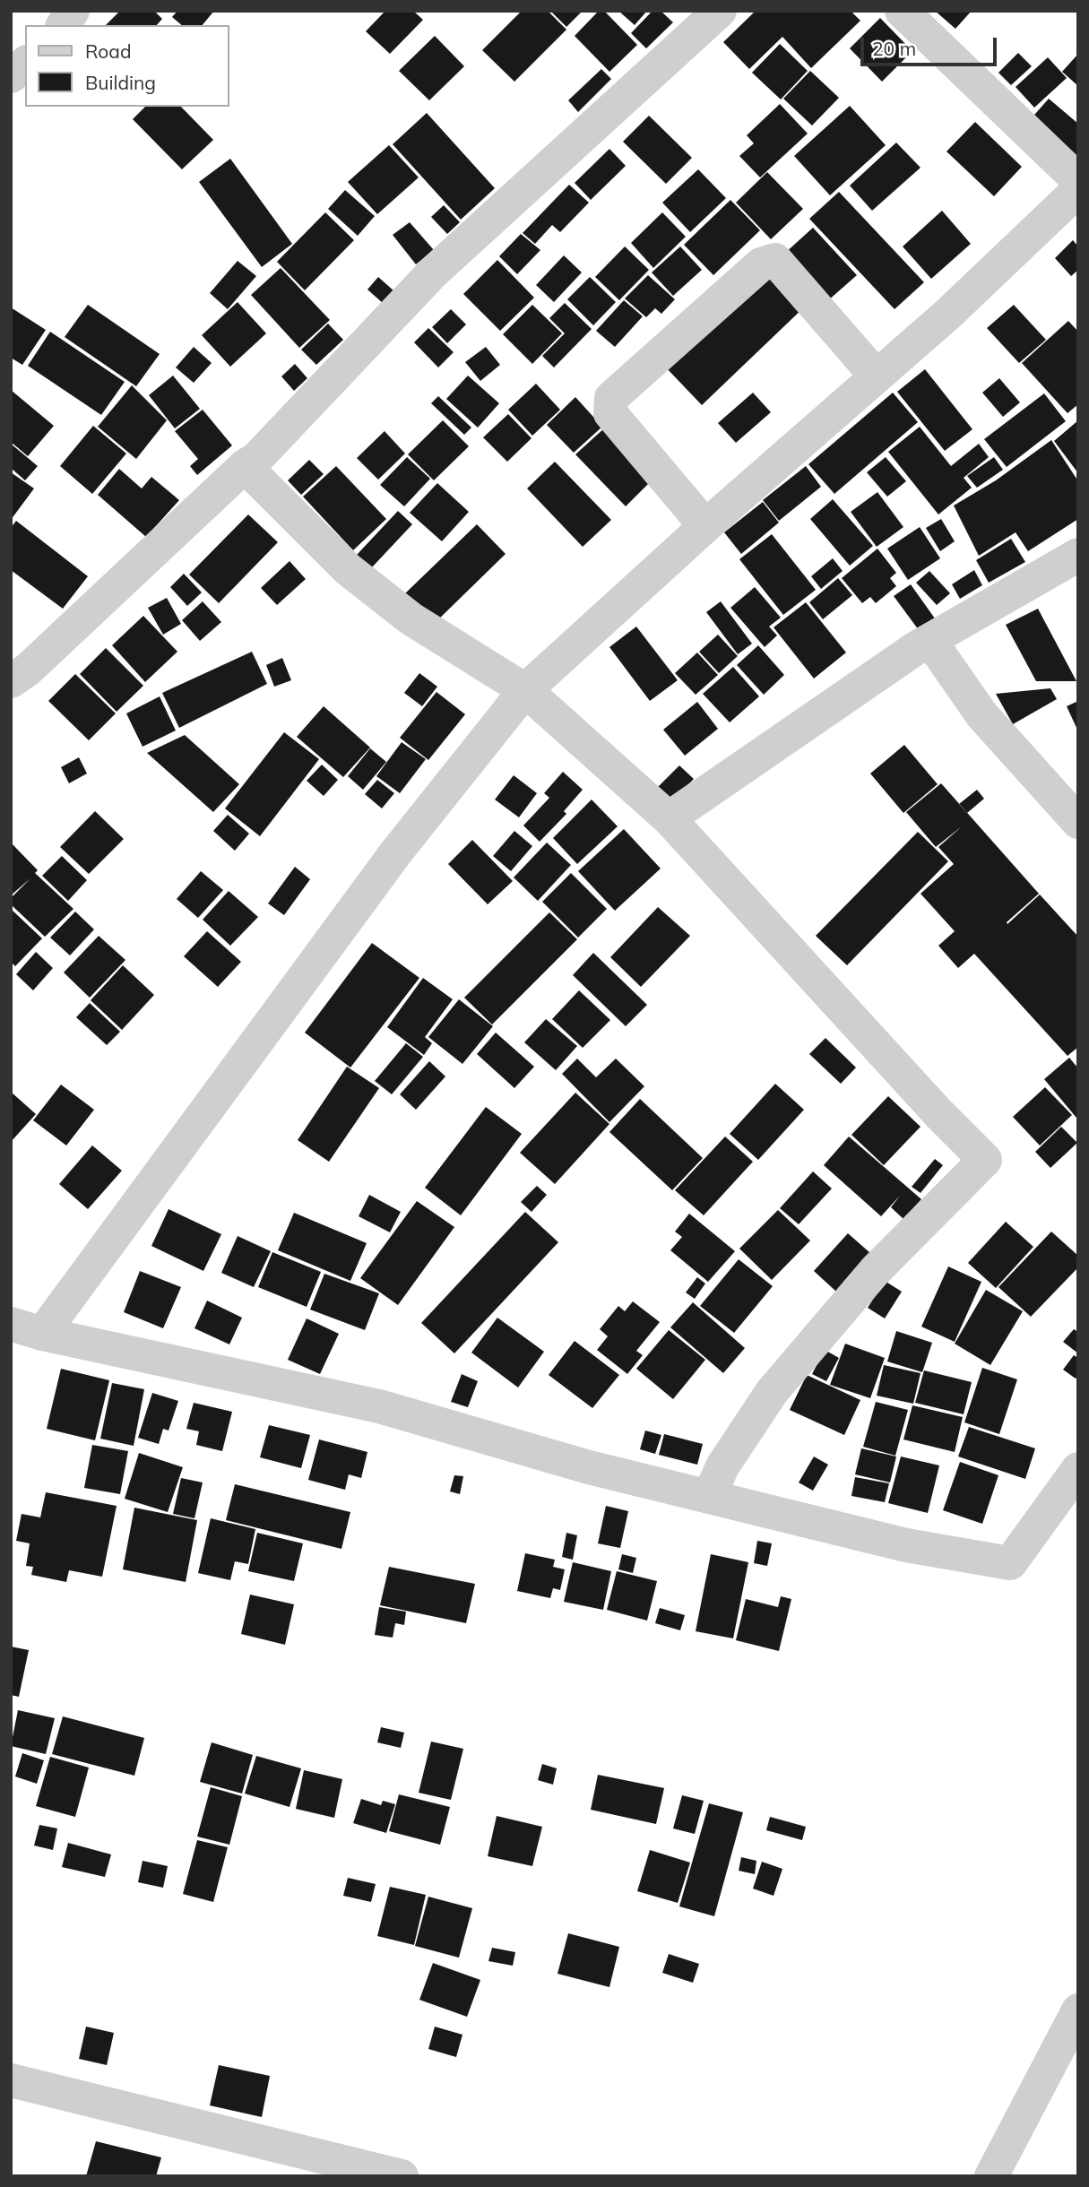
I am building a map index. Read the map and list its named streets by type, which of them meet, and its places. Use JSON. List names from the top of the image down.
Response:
{
  "legend": ["Road", "Building"],
  "scale_bar": "20 m"
}
